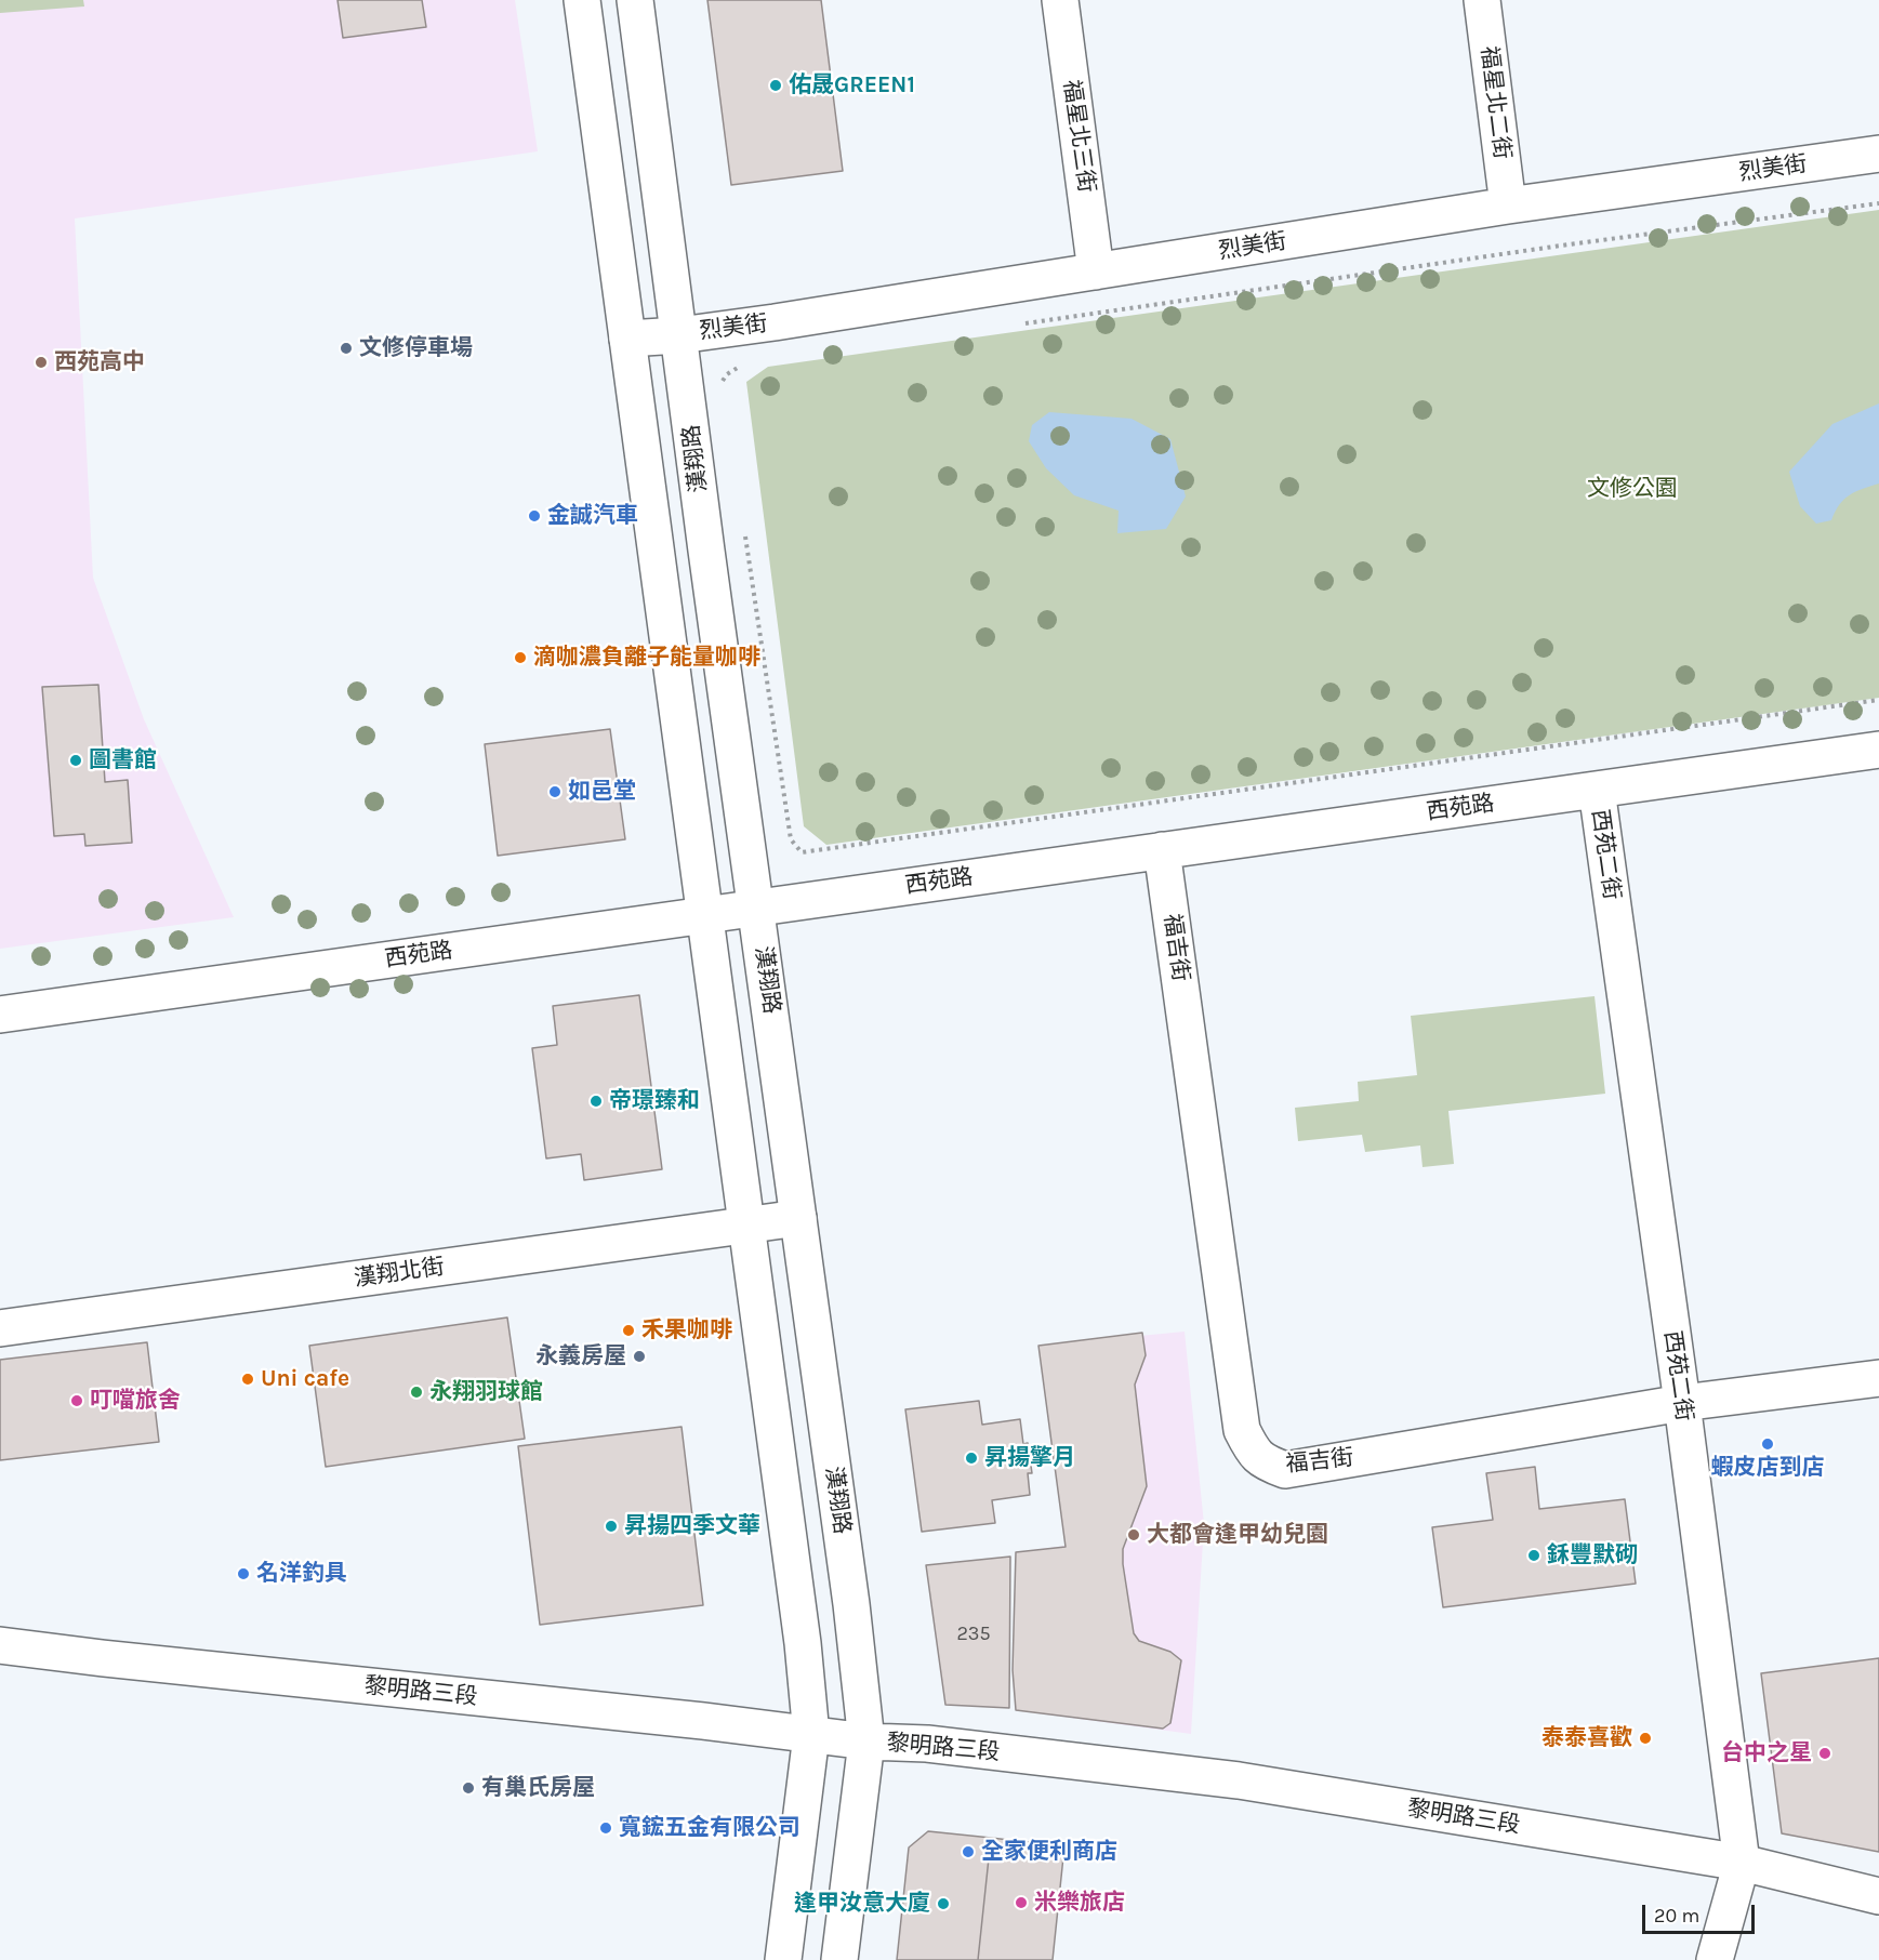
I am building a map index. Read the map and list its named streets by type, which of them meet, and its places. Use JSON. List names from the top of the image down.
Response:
{
  "streets": {
    "street": [
      "福星北二街",
      "福星北三街",
      "烈美街",
      "漢翔路",
      "西苑路",
      "西苑二街",
      "福吉街",
      "漢翔北街",
      "黎明路三段"
    ]
  },
  "crossings": [
    ["福星北二街", "烈美街"],
    ["福星北三街", "烈美街"],
    ["烈美街", "漢翔路"],
    ["漢翔路", "西苑路"],
    ["漢翔路", "漢翔北街"],
    ["漢翔路", "黎明路三段"],
    ["西苑路", "西苑二街"],
    ["西苑路", "福吉街"],
    ["西苑二街", "福吉街"],
    ["西苑二街", "黎明路三段"]
  ],
  "parks": ["文修公園"],
  "places": [
    "佑晟GREEN1",
    "文修停車場",
    "西苑高中",
    "金誠汽車",
    "滴咖濃負離子能量咖啡",
    "圖書館",
    "如邑堂",
    "帝璟臻和",
    "禾果咖啡",
    "永義房屋",
    "Uni cafe",
    "永翔羽球館",
    "叮噹旅舍",
    "蝦皮店到店",
    "昇揚擎月",
    "昇揚四季文華",
    "大都會逢甲幼兒園",
    "鉌豐默砌",
    "名洋釣具",
    "泰泰喜歡",
    "台中之星",
    "有巢氏房屋",
    "寬鋐五金有限公司",
    "全家便利商店",
    "米樂旅店",
    "逢甲汝意大廈"
  ],
  "house_numbers": ["235"],
  "scale_bar": "20 m"
}
